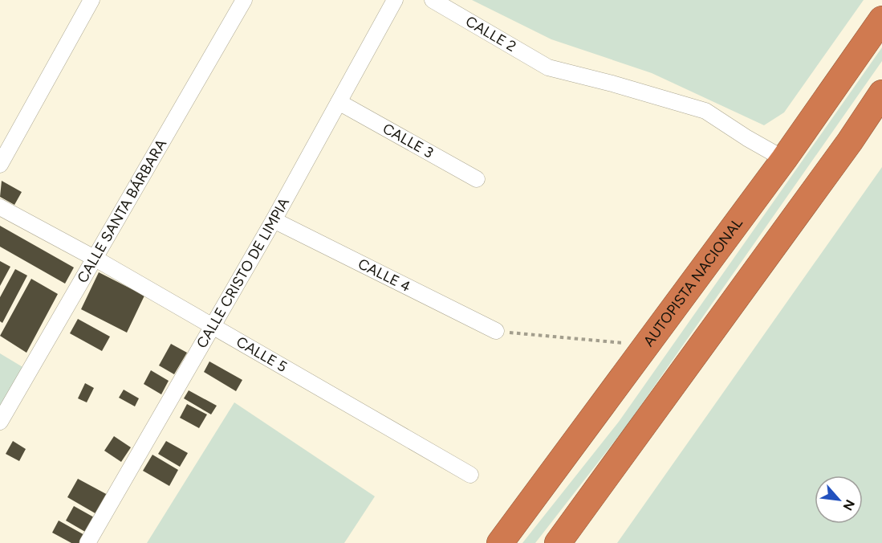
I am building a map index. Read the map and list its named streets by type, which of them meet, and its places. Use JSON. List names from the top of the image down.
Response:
{
  "streets": {
    "highway": ["AUTOPISTA NACIONAL"],
    "street": [
      "CALLE 2",
      "CALLE 3",
      "CALLE SANTA BÁRBARA",
      "CALLE CRISTO DE LIMPIA",
      "CALLE 4",
      "CALLE 5"
    ]
  },
  "crossings": [
    ["CALLE 2", "AUTOPISTA NACIONAL"],
    ["CALLE 3", "CALLE CRISTO DE LIMPIA"],
    ["CALLE SANTA BÁRBARA", "CALLE 5"],
    ["CALLE CRISTO DE LIMPIA", "CALLE 4"],
    ["CALLE CRISTO DE LIMPIA", "CALLE 5"]
  ],
  "north": "bottom right"
}
